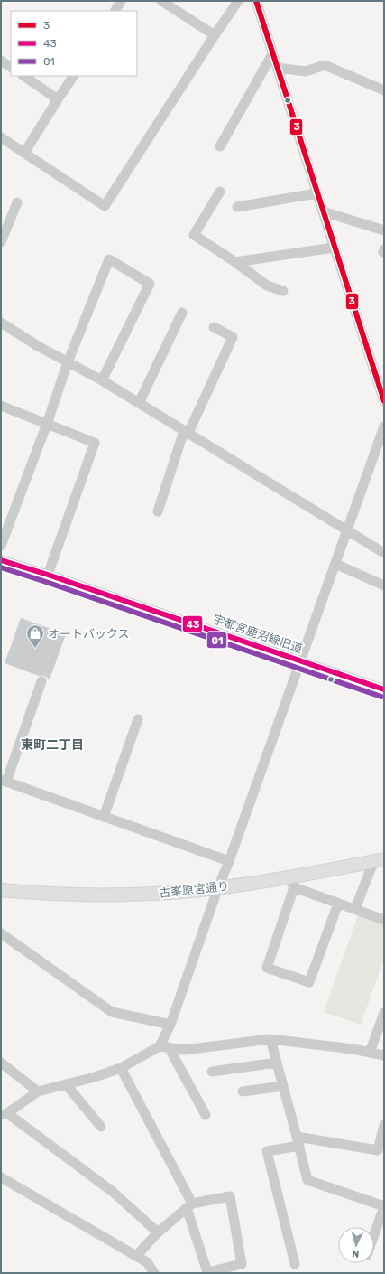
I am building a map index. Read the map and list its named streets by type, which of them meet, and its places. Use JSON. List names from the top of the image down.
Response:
{
  "streets": {
    "main road": ["古峯原宮通り"],
    "street": ["宇都宮鹿沼線旧道"]
  },
  "districts": ["東町二丁目"],
  "places": {
    "shop": ["オートバックス"]
  },
  "lines": ["transit line 3", "transit line 43", "transit line 01"],
  "legend": ["3", "43", "01"],
  "north": "bottom"
}
